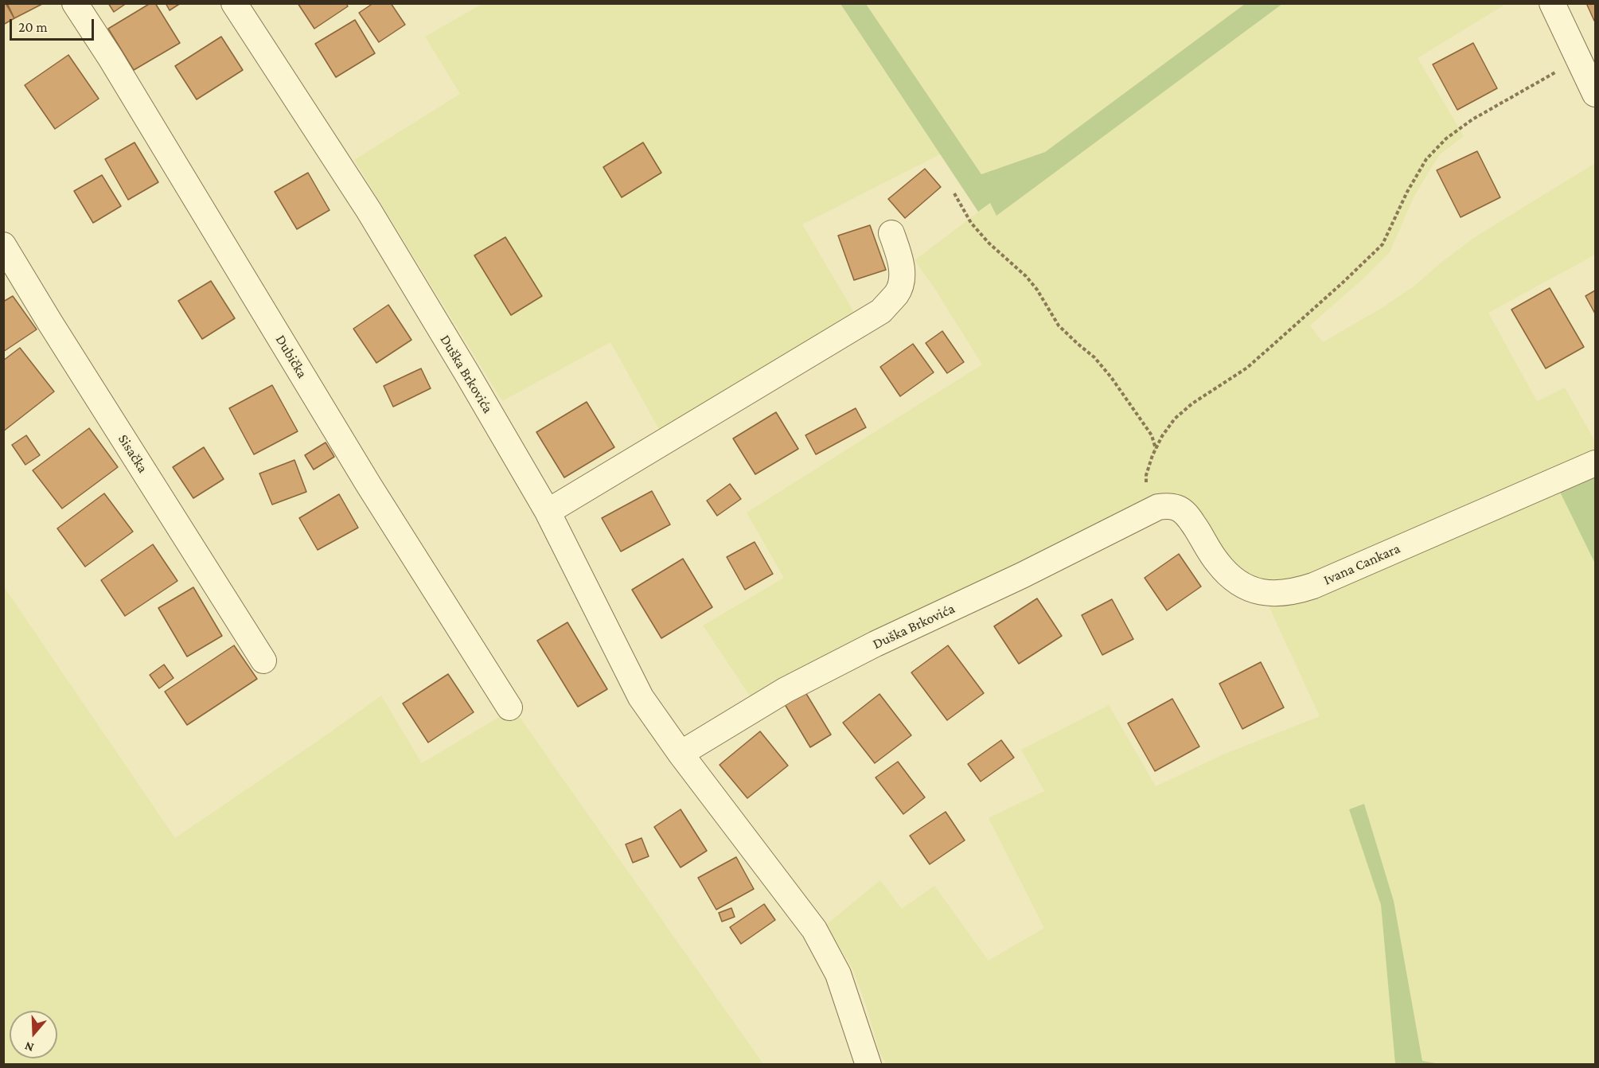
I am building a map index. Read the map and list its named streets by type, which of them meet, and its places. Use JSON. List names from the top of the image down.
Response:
{
  "streets": {
    "street": [
      "Dubička",
      "Duška Brkovića",
      "Sisačka",
      "Ivana Cankara"
    ]
  },
  "crossings": [
    ["Duška Brkovića", "Ivana Cankara"]
  ],
  "scale_bar": "20 m",
  "north": "bottom"
}
